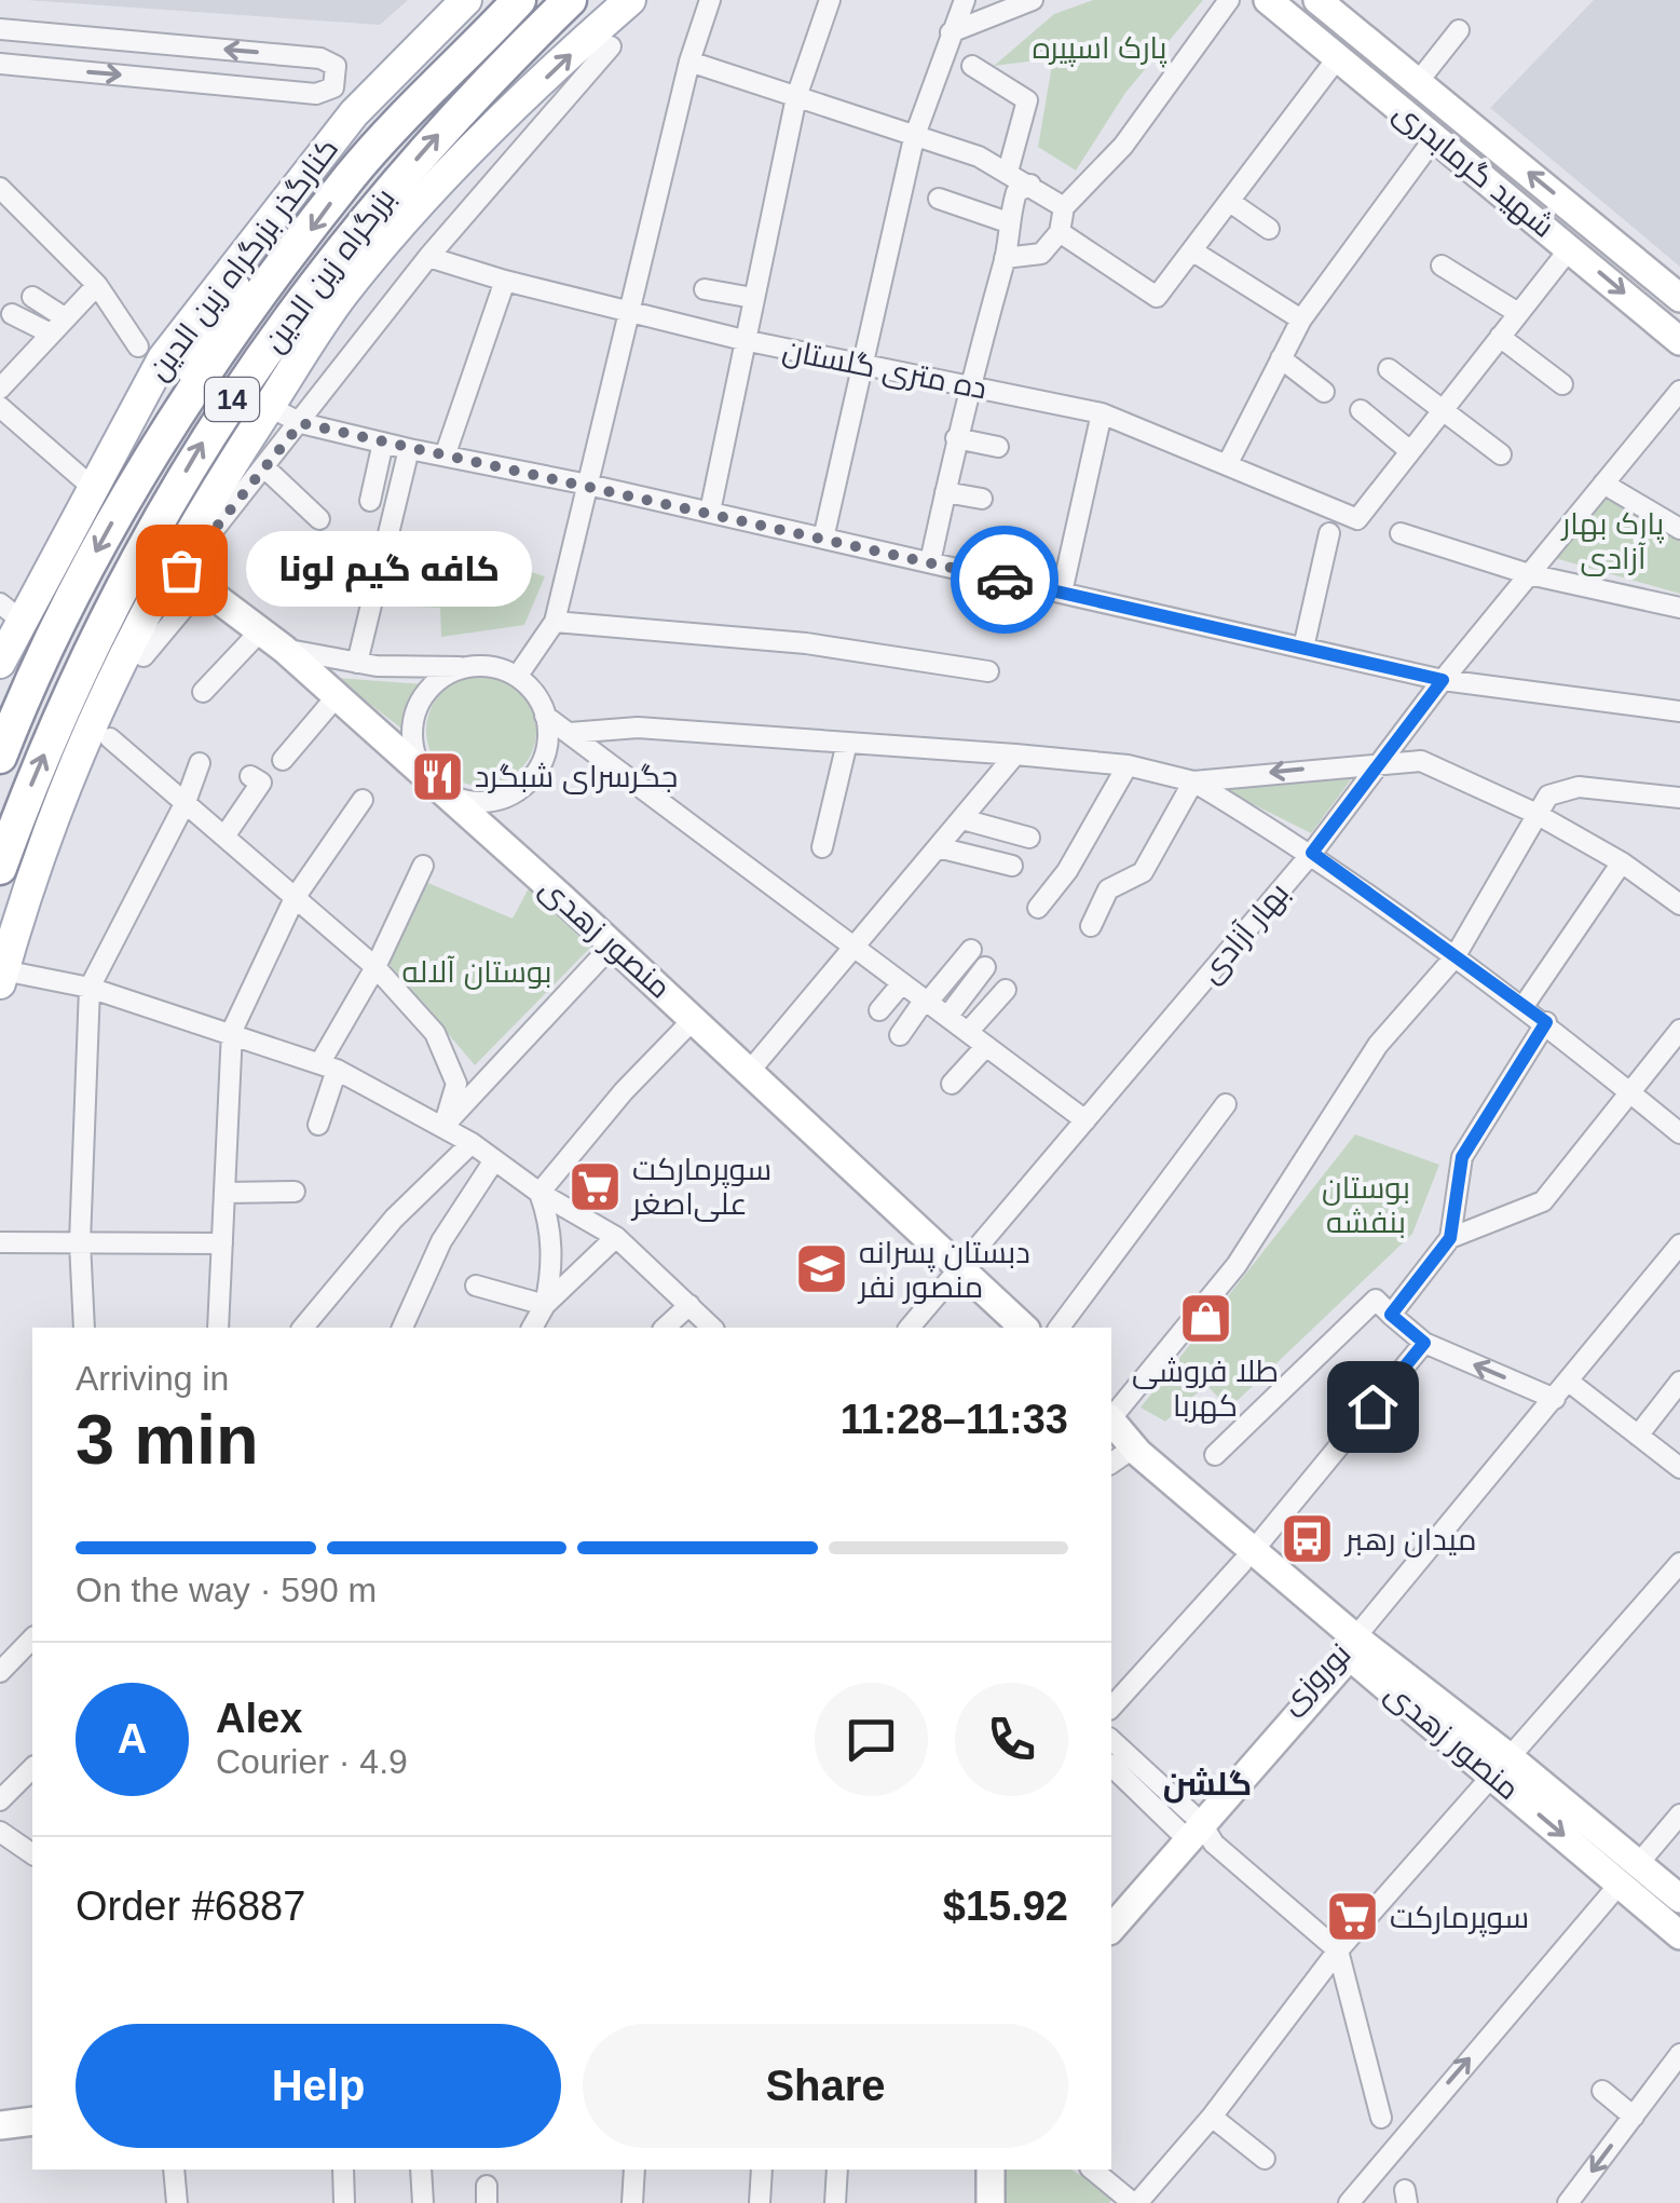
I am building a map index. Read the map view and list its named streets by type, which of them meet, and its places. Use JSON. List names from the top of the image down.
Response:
{
  "streets": {
    "highway": ["بزرگراه زین الدین", "14"],
    "main road": [
      "شهید گرمابدری",
      "کنارگذر بزرگراه زین الدین",
      "منصور زهدی",
      "نوروزی"
    ],
    "street": ["ده متری گلستان", "بهار آزادی"]
  },
  "crossings": [
    ["بهار آزادی", "منصور زهدی"],
    ["منصور زهدی", "نوروزی"]
  ],
  "districts": ["گلشن"],
  "parks": [
    "پارک اسپیره",
    "پارک بهار آزادی",
    "بوستان آلاله",
    "بوستان بنفشه"
  ],
  "places": {
    "other": ["کافه گیم لونا"],
    "restaurant": ["جگرسرای شبگرد"],
    "supermarket": ["سوپرمارکت علی‌اصغر", "سوپرمارکت"],
    "school or university": ["دبستان پسرانه منصور نفر"],
    "shop": ["طلا فروشی کهربا"],
    "bus stop": ["میدان رهبر"]
  },
  "page": {
    "bubble": "کافه گیم لونا",
    "heading": ["3 min", "Arriving in", "11:28–11:33"],
    "panel": [
      "Alex",
      "Courier · 4.9",
      "Order #6887",
      "$15.92"
    ],
    "bar": "On the way · 590 m",
    "round": "A",
    "buttons": ["Help", "Share"]
  }
}
